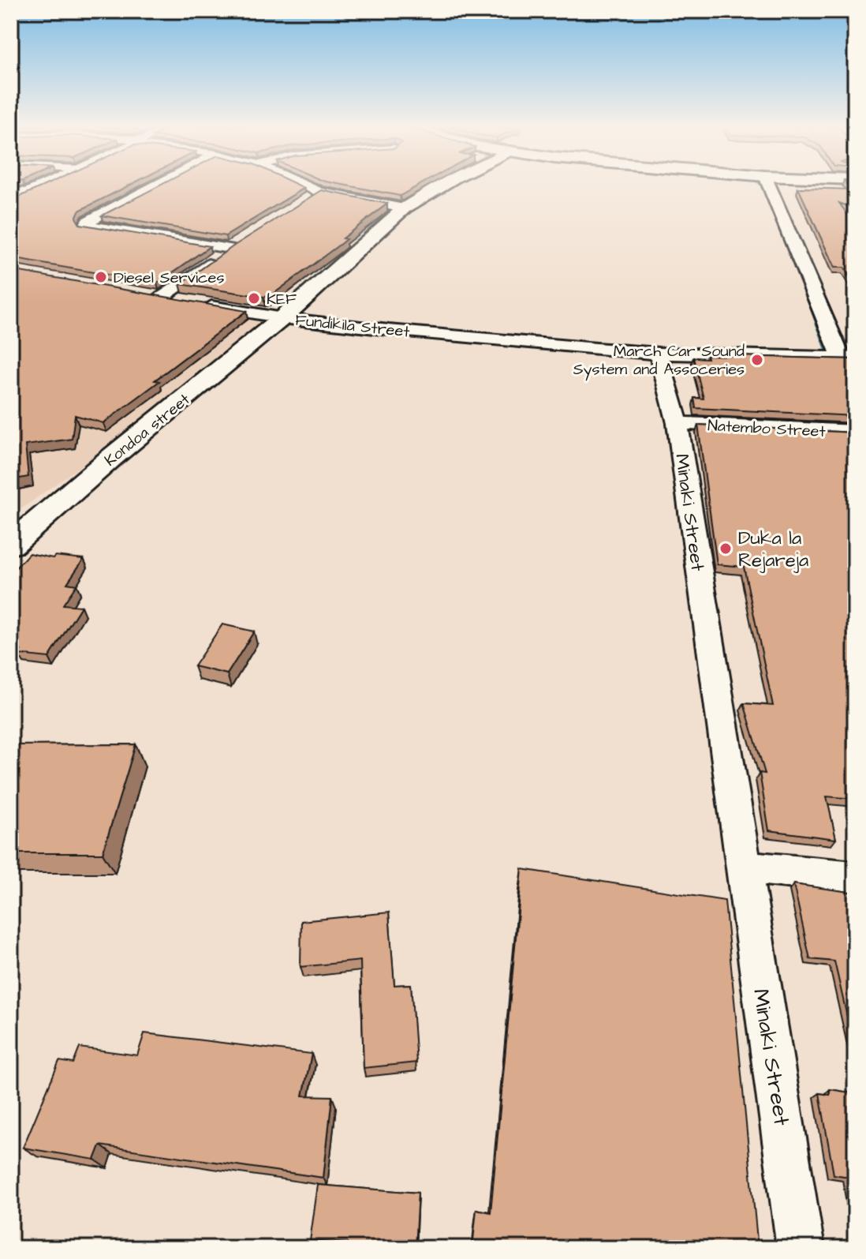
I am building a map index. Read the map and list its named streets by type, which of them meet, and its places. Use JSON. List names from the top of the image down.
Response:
{
  "streets": {
    "street": [
      "Fundikila Street",
      "Natembo Street",
      "Kondoa street",
      "Minaki Street"
    ]
  },
  "crossings": [
    ["Fundikila Street", "Kondoa street"],
    ["Fundikila Street", "Minaki Street"],
    ["Natembo Street", "Minaki Street"]
  ],
  "places": [
    "Diesel Services",
    "KEF",
    "March Car Sound System and Assoceries",
    "Duka la Rejareja"
  ]
}
